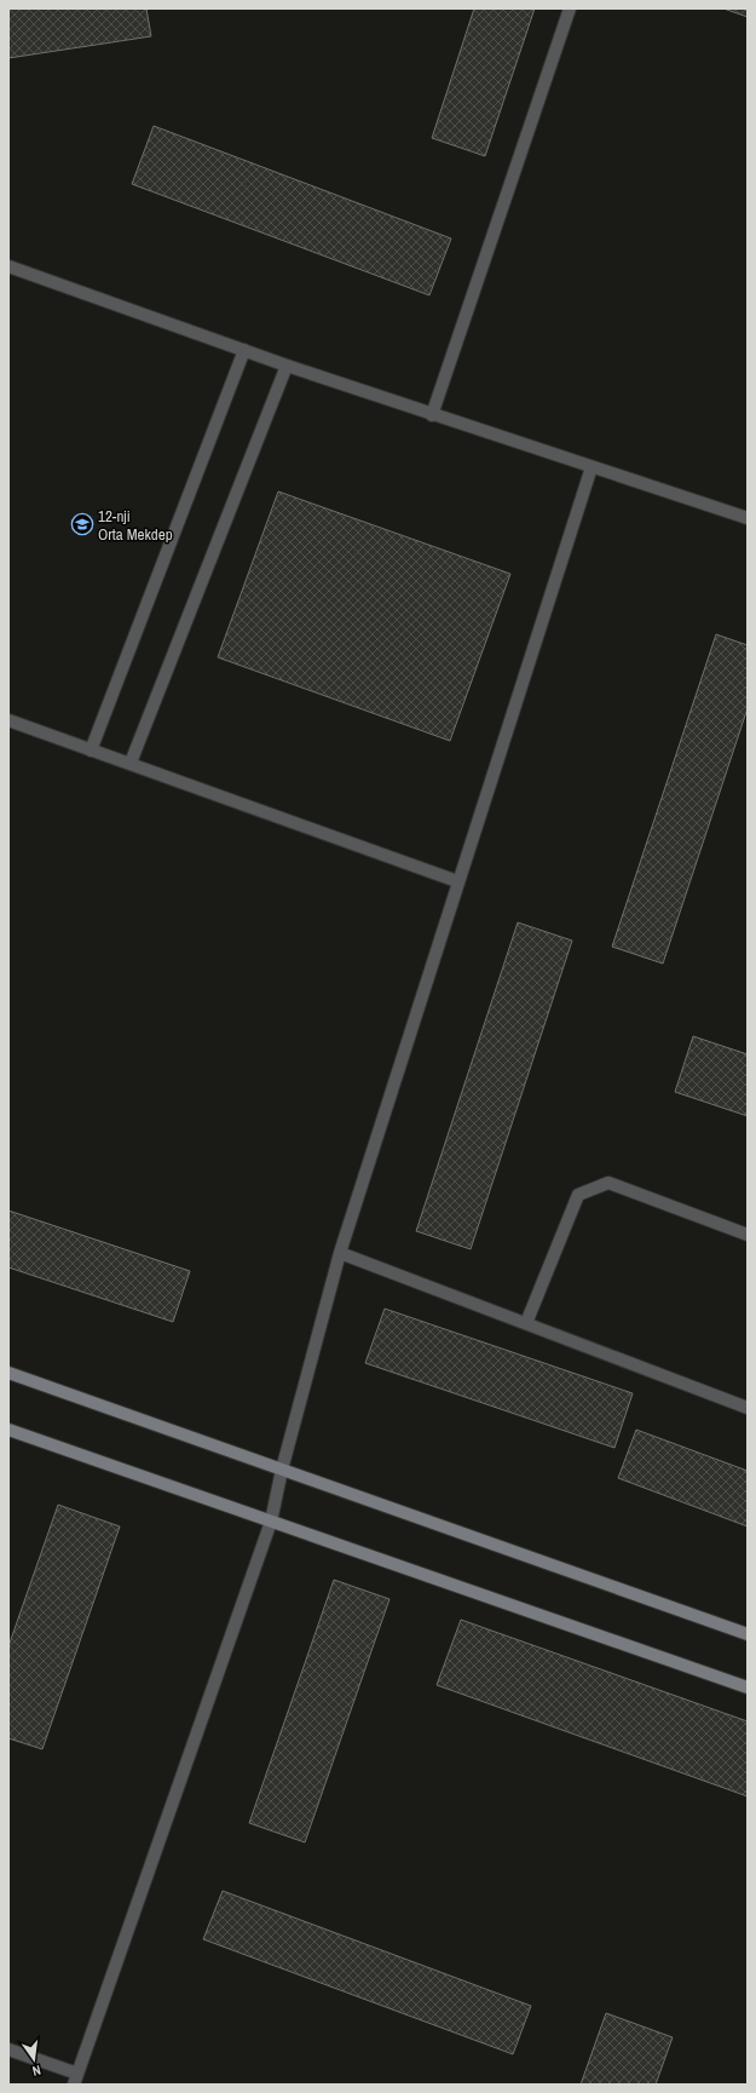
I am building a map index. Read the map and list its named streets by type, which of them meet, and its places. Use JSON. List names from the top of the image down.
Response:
{
  "places": {
    "school or university": ["12-nji Orta Mekdep"]
  },
  "north": "bottom"
}
